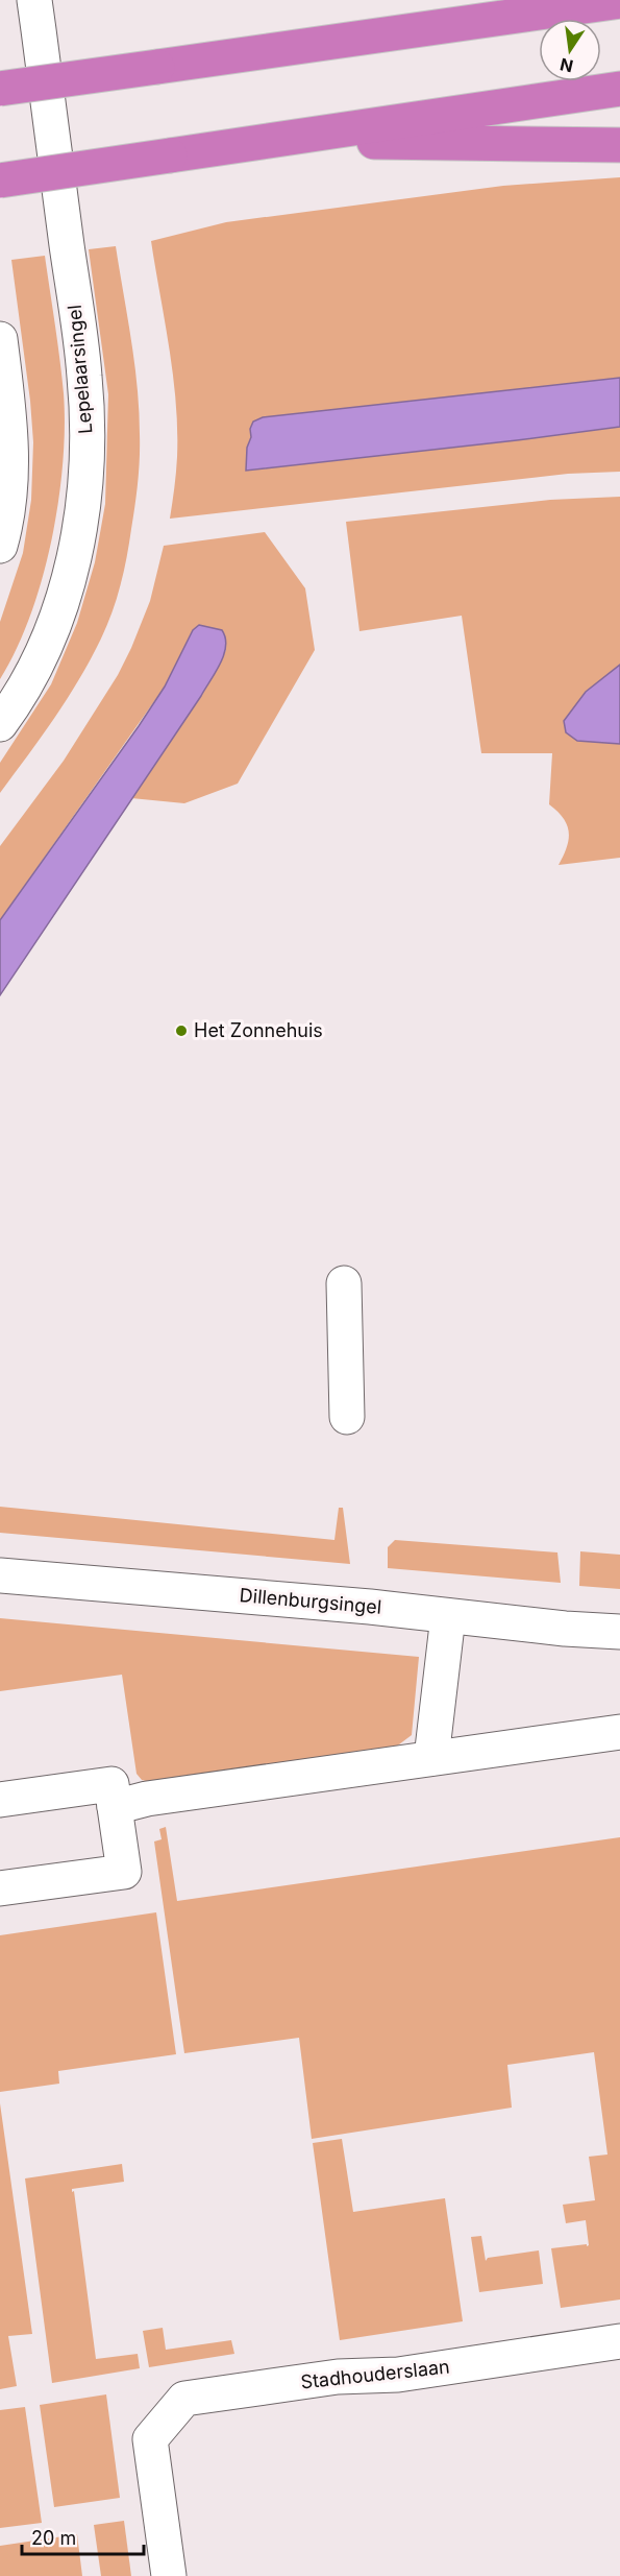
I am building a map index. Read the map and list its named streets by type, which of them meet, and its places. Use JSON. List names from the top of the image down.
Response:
{
  "streets": {
    "street": ["Lepelaarsingel", "Dillenburgsingel", "Stadhouderslaan"]
  },
  "places": ["Het Zonnehuis"],
  "scale_bar": "20 m",
  "north": "bottom"
}
